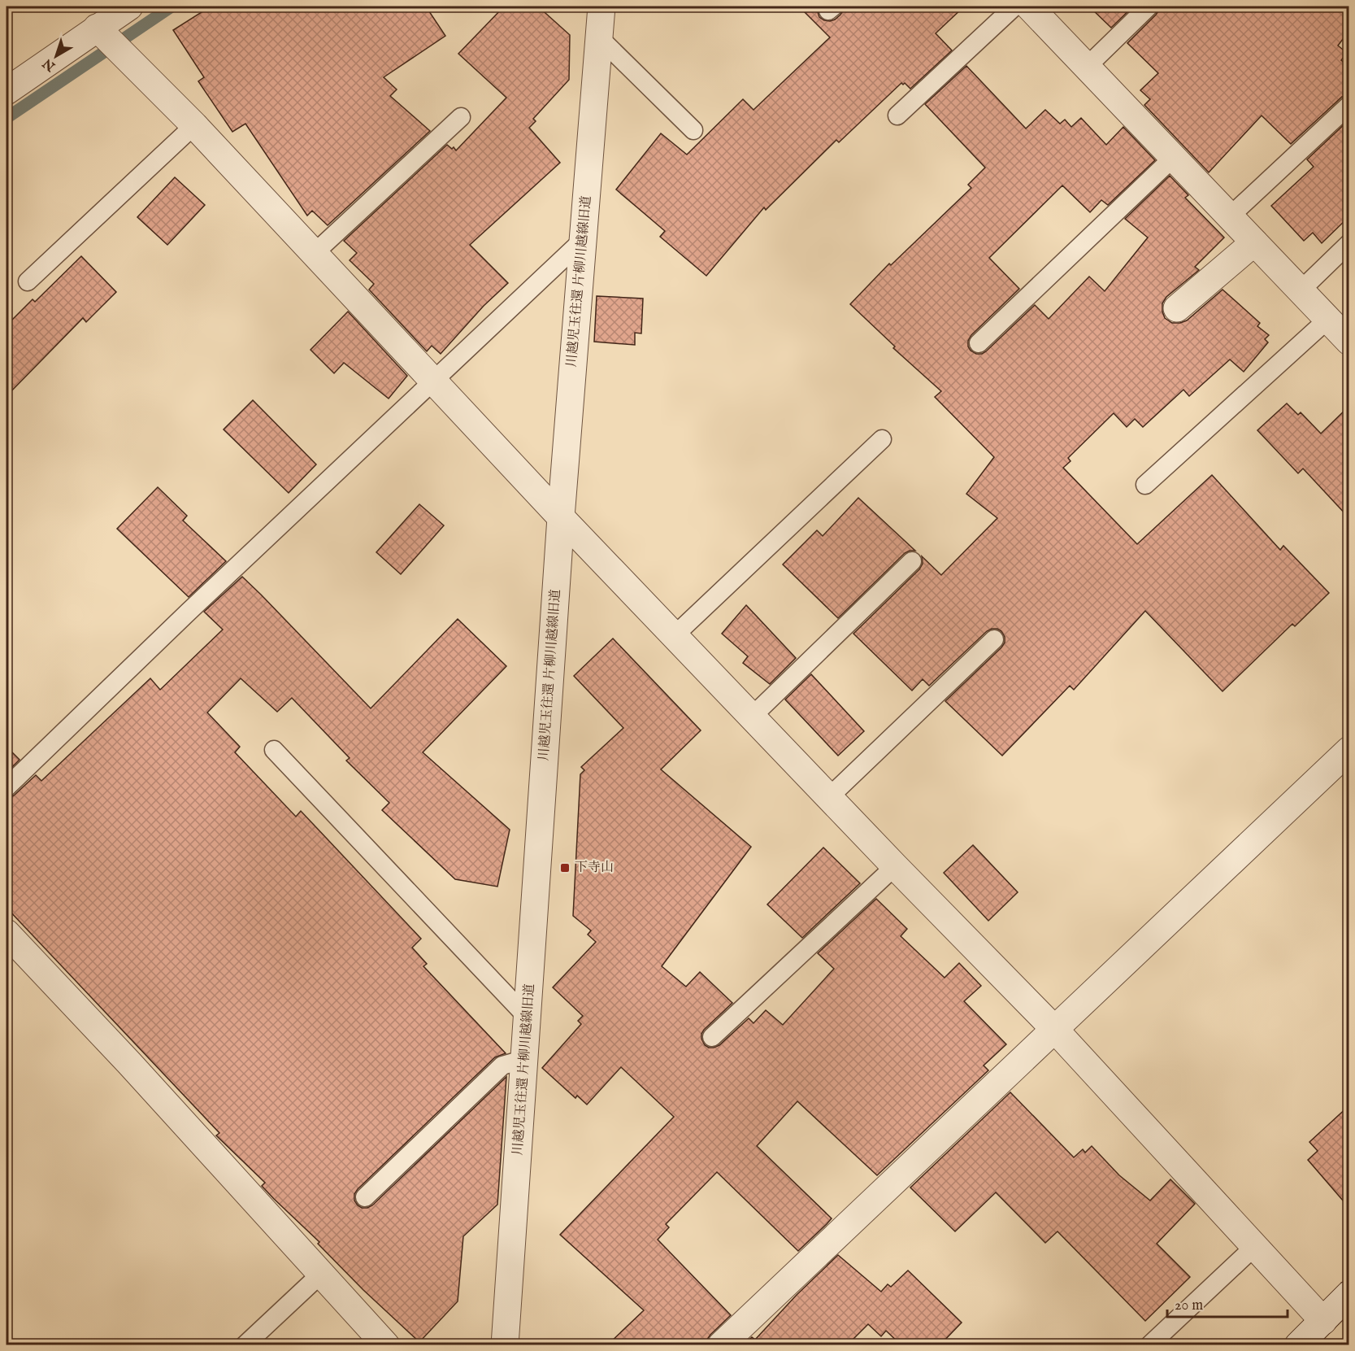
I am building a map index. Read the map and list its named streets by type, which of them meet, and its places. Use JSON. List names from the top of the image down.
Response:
{
  "streets": {
    "street": ["川越児玉往還 片柳川越線旧道"]
  },
  "places": {
    "transit": ["下寺山"]
  },
  "scale_bar": "20 m",
  "north": "bottom left"
}
